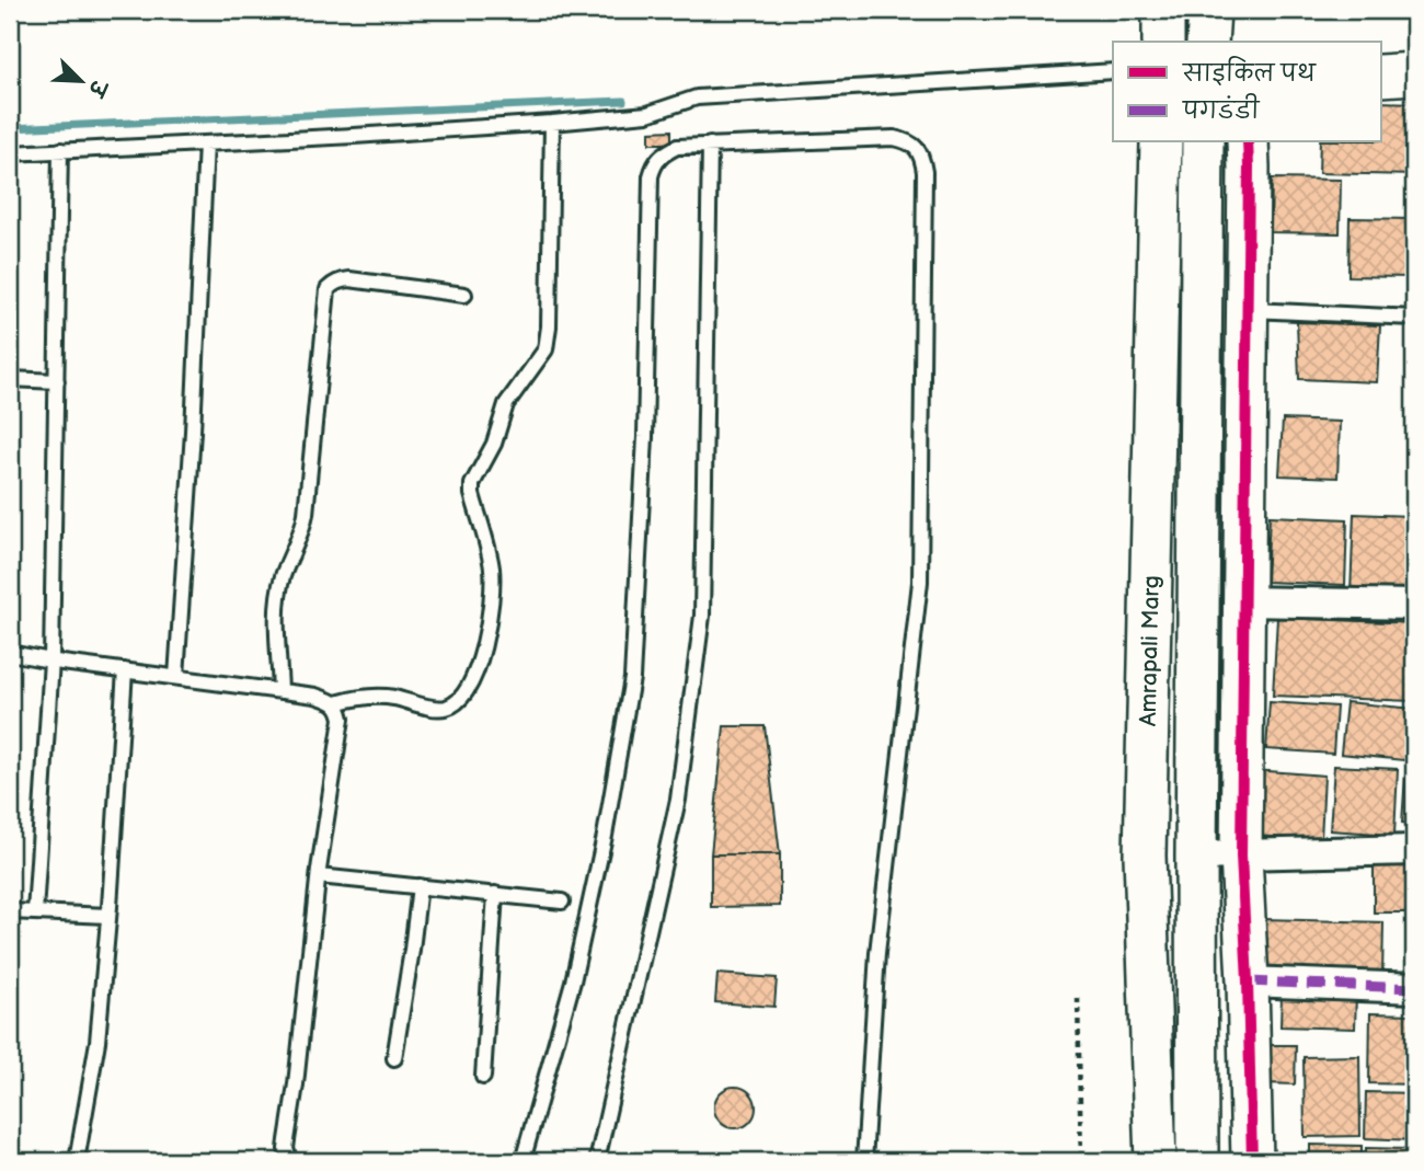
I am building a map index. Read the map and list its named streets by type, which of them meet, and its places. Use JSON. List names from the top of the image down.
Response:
{
  "streets": {
    "main road": ["Amrapali Marg"]
  },
  "legend": ["साइकिल पथ", "पगडंडी"],
  "north": "bottom right"
}
